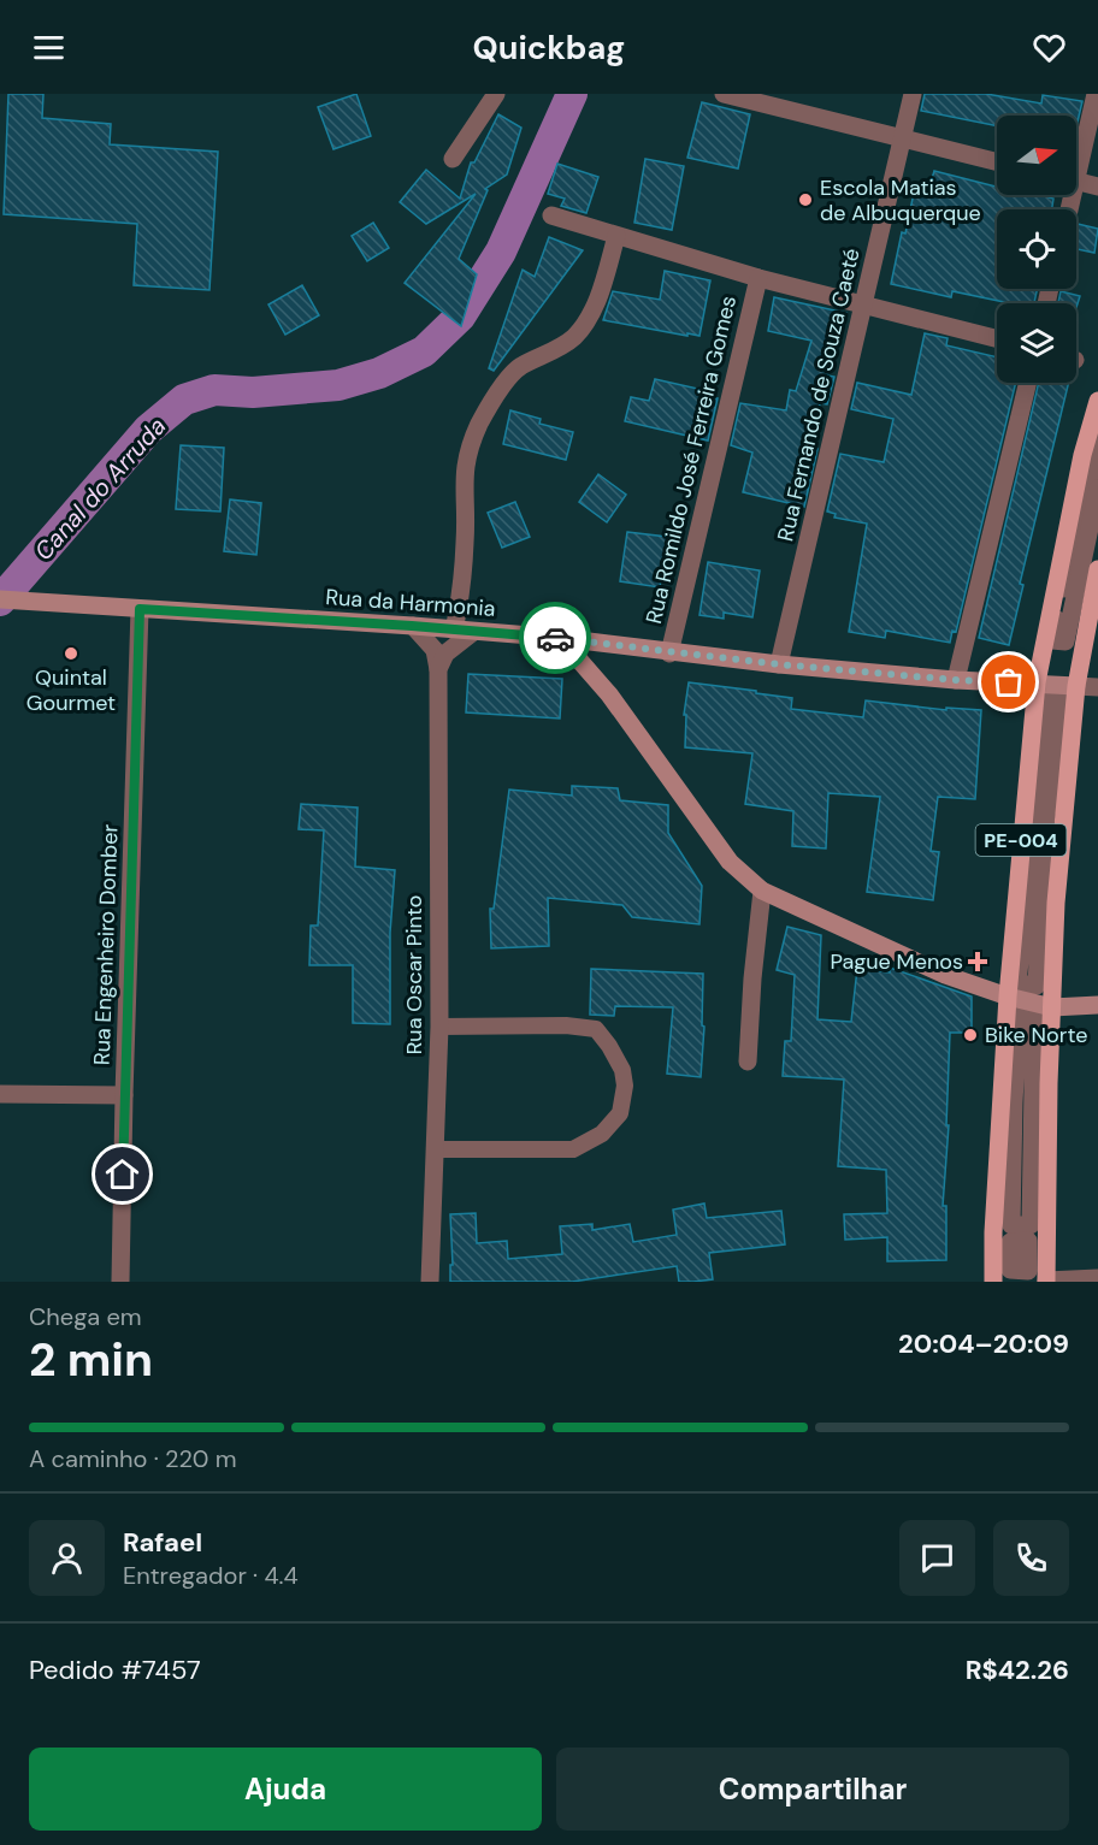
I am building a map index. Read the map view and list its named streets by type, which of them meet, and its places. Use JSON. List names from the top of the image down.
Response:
{
  "streets": {
    "main road": ["Rua da Harmonia", "PE-004"],
    "street": [
      "Rua Fernando de Souza Caeté",
      "Rua Romildo José Ferreira Gomes",
      "Rua Engenheiro Domber",
      "Rua Oscar Pinto"
    ]
  },
  "crossings": [
    ["Rua Fernando de Souza Caeté", "Rua Romildo José Ferreira Gomes"],
    ["Rua Fernando de Souza Caeté", "Rua da Harmonia"],
    ["Rua Romildo José Ferreira Gomes", "Rua da Harmonia"],
    ["Rua da Harmonia", "PE-004"],
    ["Rua da Harmonia", "Rua Engenheiro Domber"],
    ["Rua da Harmonia", "Rua Oscar Pinto"]
  ],
  "water": ["Canal do Arruda"],
  "places": {
    "other": ["Escola Matias de Albuquerque", "Quintal Gourmet", "Bike Norte"],
    "health": ["Pague Menos"]
  },
  "north": "right",
  "page": {
    "header": "Quickbag",
    "heading": ["2 min", "Chega em", "20:04–20:09"],
    "panel": [
      "Rafael",
      "Entregador · 4.4",
      "Pedido #7457",
      "R$42.26"
    ],
    "bar": "A caminho · 220 m",
    "buttons": ["Ajuda", "Compartilhar"]
  }
}
